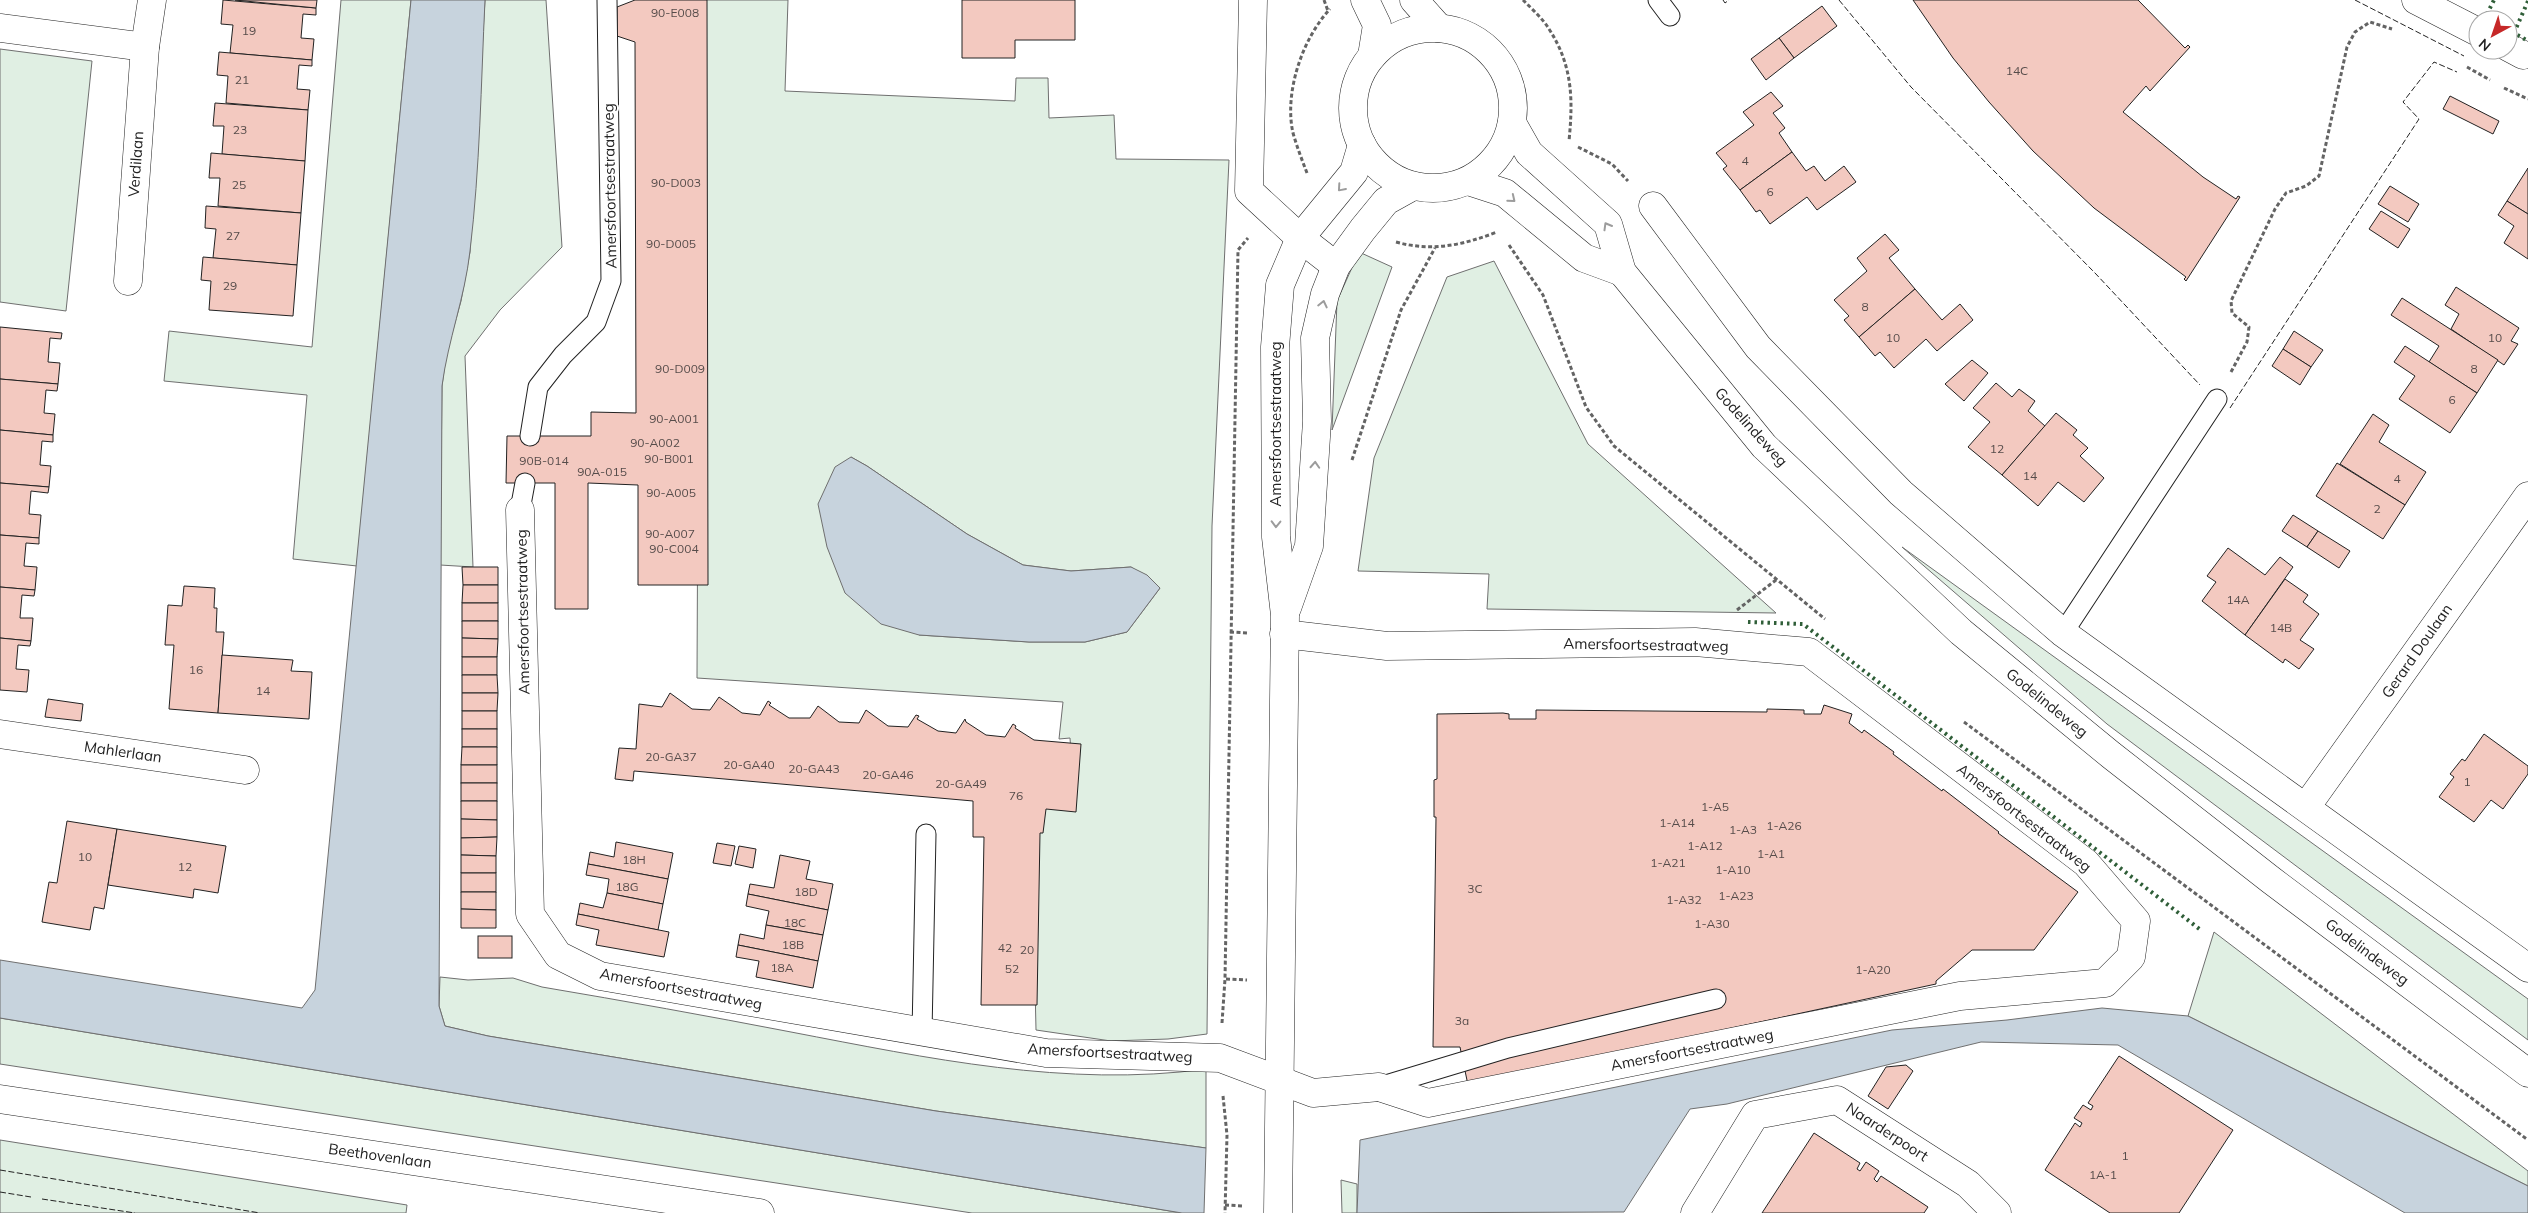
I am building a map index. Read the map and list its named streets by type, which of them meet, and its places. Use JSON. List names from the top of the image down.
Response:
{
  "streets": {
    "street": [
      "Verdilaan",
      "Amersfoortsestraatweg",
      "Godelindeweg",
      "Gerard Doulaan",
      "Mahlerlaan",
      "Naarderpoort",
      "Beethovenlaan"
    ]
  },
  "crossings": [
    ["Amersfoortsestraatweg", "Godelindeweg"]
  ],
  "house_numbers": [
    "90-E008",
    "19",
    "14C",
    "21",
    "23",
    "4",
    "90-D003",
    "25",
    "6",
    "27",
    "90-D005",
    "29",
    "8",
    "10",
    "10",
    "90-D009",
    "8",
    "6",
    "90-A001",
    "90-A002",
    "12",
    "90-B001",
    "90B-014",
    "90A-015",
    "14",
    "4",
    "90-A005",
    "2",
    "90-A007",
    "90-C004",
    "14A",
    "14B",
    "16",
    "14",
    "20-GA37",
    "20-GA40",
    "20-GA43",
    "20-GA46",
    "1",
    "20-GA49",
    "76",
    "1-A5",
    "1-A14",
    "1-A26",
    "1-A3",
    "1-A12",
    "1-A1",
    "10",
    "18H",
    "1-A21",
    "12",
    "1-A10",
    "18G",
    "3C",
    "18D",
    "1-A23",
    "1-A32",
    "18C",
    "1-A30",
    "18B",
    "42",
    "20",
    "18A",
    "52",
    "1-A20",
    "3a",
    "1",
    "1A-1"
  ],
  "north": "bottom left"
}
